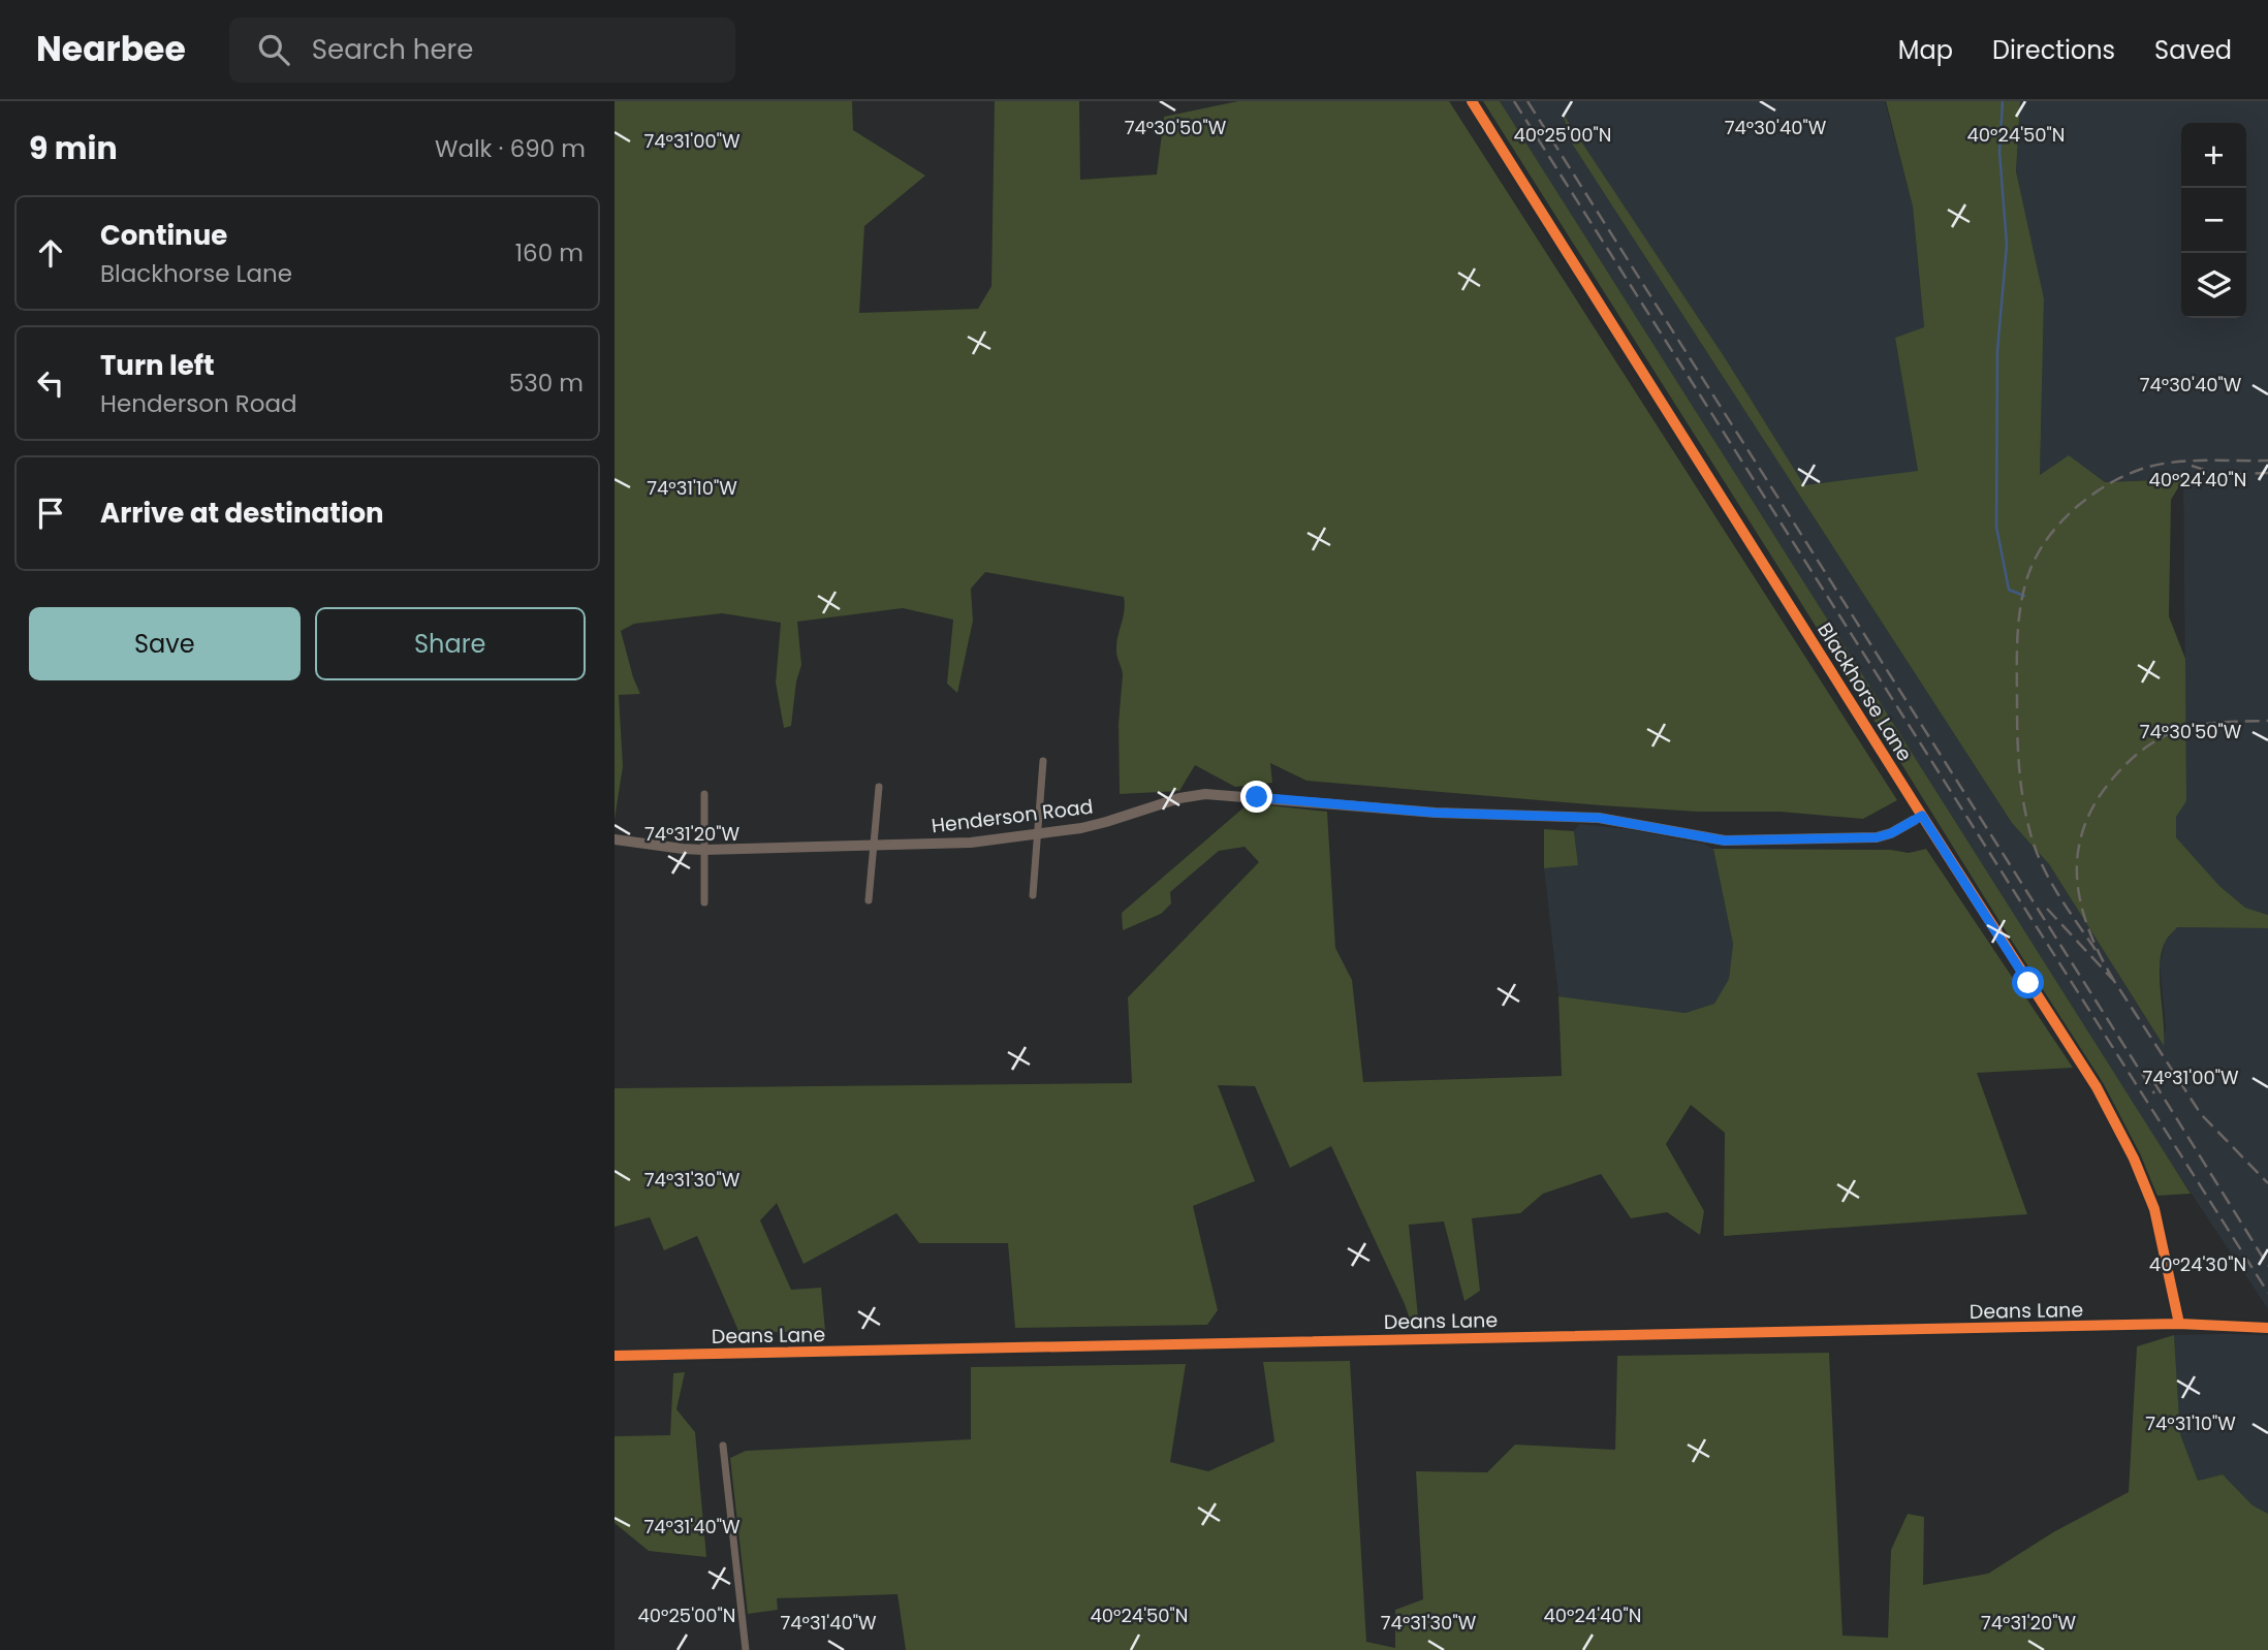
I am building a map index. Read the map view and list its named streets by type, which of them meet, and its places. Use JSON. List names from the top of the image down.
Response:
{
  "streets": {
    "street": ["Blackhorse Lane", "Henderson Road", "Deans Lane"]
  },
  "crossings": [
    ["Blackhorse Lane", "Henderson Road"],
    ["Blackhorse Lane", "Deans Lane"]
  ],
  "page": {
    "header": "Nearbee",
    "search": "Search here",
    "nav": ["Map", "Directions", "Saved"],
    "heading": ["9 min", "Walk · 690 m"],
    "map_buttons": ["+", "−"],
    "list": [
      ["Continue", "Blackhorse Lane", "160 m"],
      ["Turn left", "Henderson Road", "530 m"],
      "Arrive at destination"
    ],
    "buttons": ["Save", "Share"]
  },
  "coordinates": [
    "74°30'50\"W",
    "74°30'40\"W",
    "40°25'00\"N",
    "40°24'50\"N",
    "74°31'00\"W",
    "40°24'40\"N",
    "74°31'10\"W",
    "74°31'20\"W",
    "74°31'30\"W",
    "40°24'30\"N",
    "74°31'40\"W"
  ]
}
